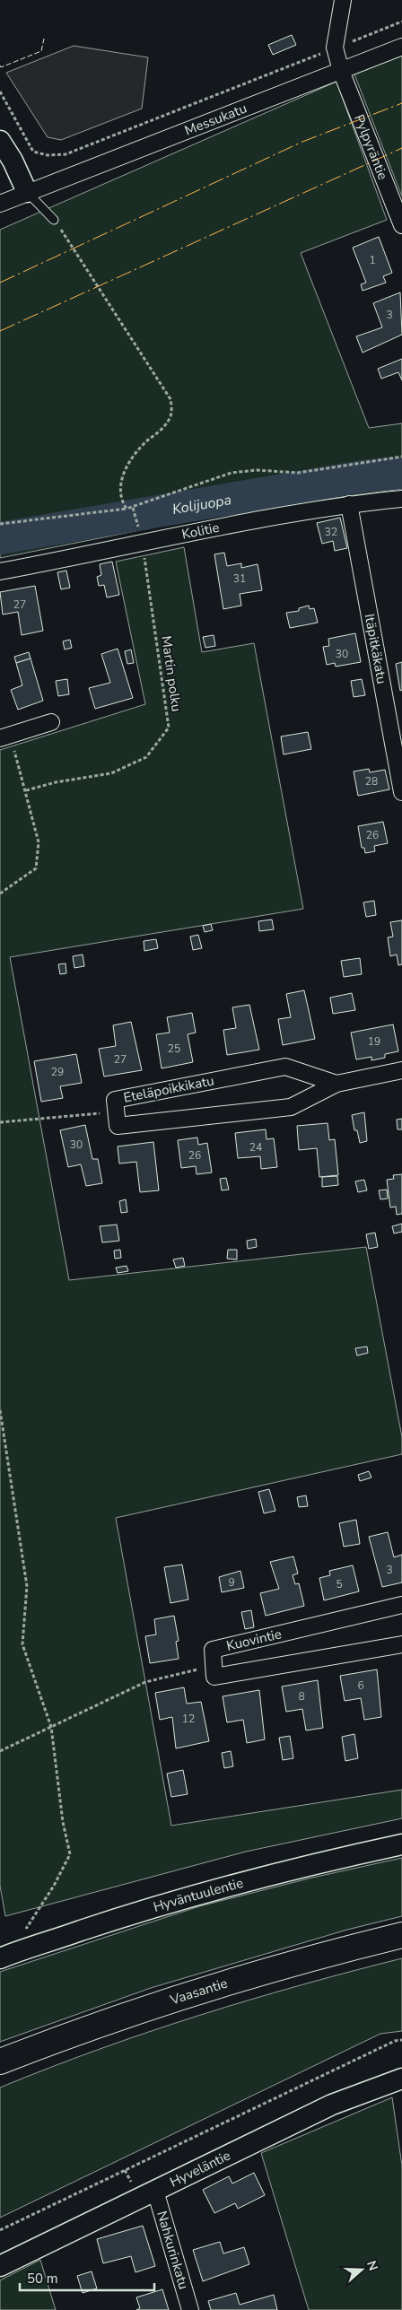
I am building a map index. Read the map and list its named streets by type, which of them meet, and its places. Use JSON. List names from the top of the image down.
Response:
{
  "streets": {
    "main road": ["Vaasantie"],
    "street": [
      "Messukatu",
      "Pylpyräntie",
      "Kolitie",
      "Itäpitkäkatu",
      "Eteläpoikkikatu",
      "Kuovintie",
      "Hyväntuulentie",
      "Hyveläntie",
      "Nahkurinkatu"
    ],
    "path": ["Martin polku"]
  },
  "crossings": [
    ["Messukatu", "Pylpyräntie"],
    ["Kolitie", "Itäpitkäkatu"],
    ["Kolitie", "Martin polku"],
    ["Hyveläntie", "Nahkurinkatu"]
  ],
  "water": ["Kolijuopa"],
  "house_numbers": [
    "1",
    "3",
    "32",
    "31",
    "27",
    "30",
    "28",
    "26",
    "19",
    "25",
    "27",
    "29",
    "30",
    "24",
    "26",
    "3",
    "9",
    "5",
    "6",
    "8",
    "12"
  ],
  "scale_bar": "50 m",
  "north": "right"
}
